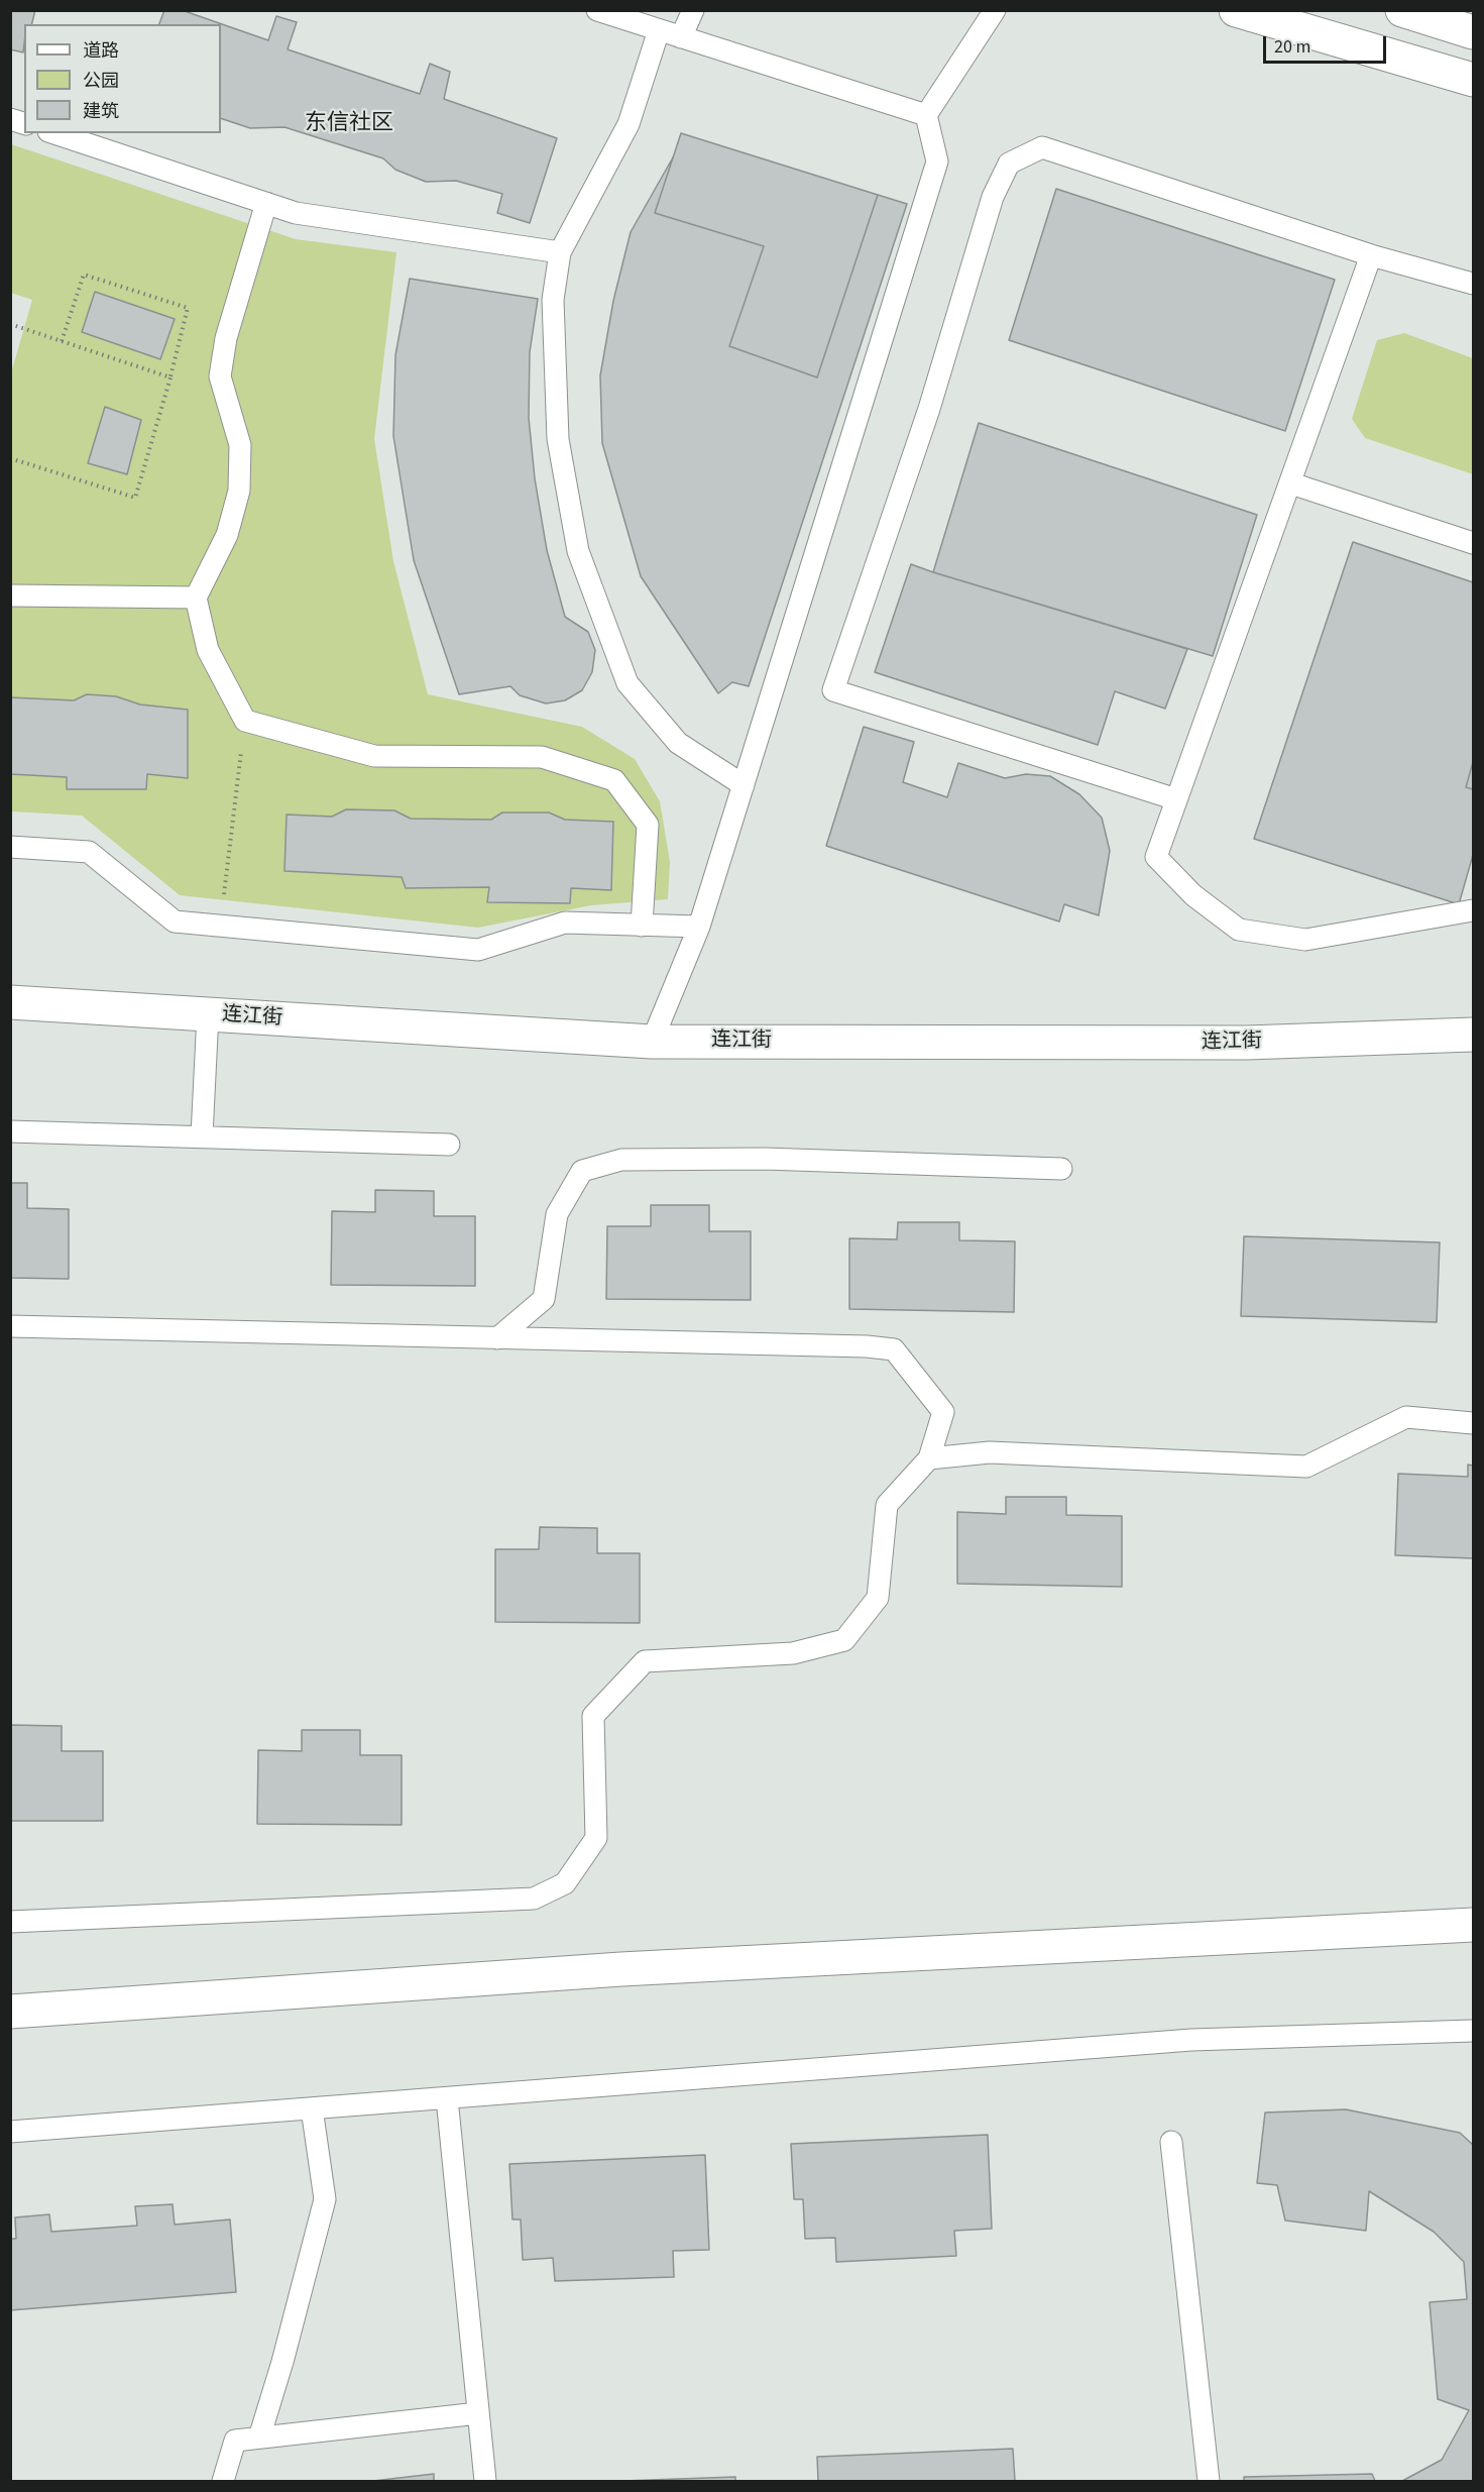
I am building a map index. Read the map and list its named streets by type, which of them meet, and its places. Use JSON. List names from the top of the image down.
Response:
{
  "streets": {
    "street": ["连江街"]
  },
  "districts": ["东信社区"],
  "legend": ["道路", "公园", "建筑"],
  "scale_bar": "20 m"
}
